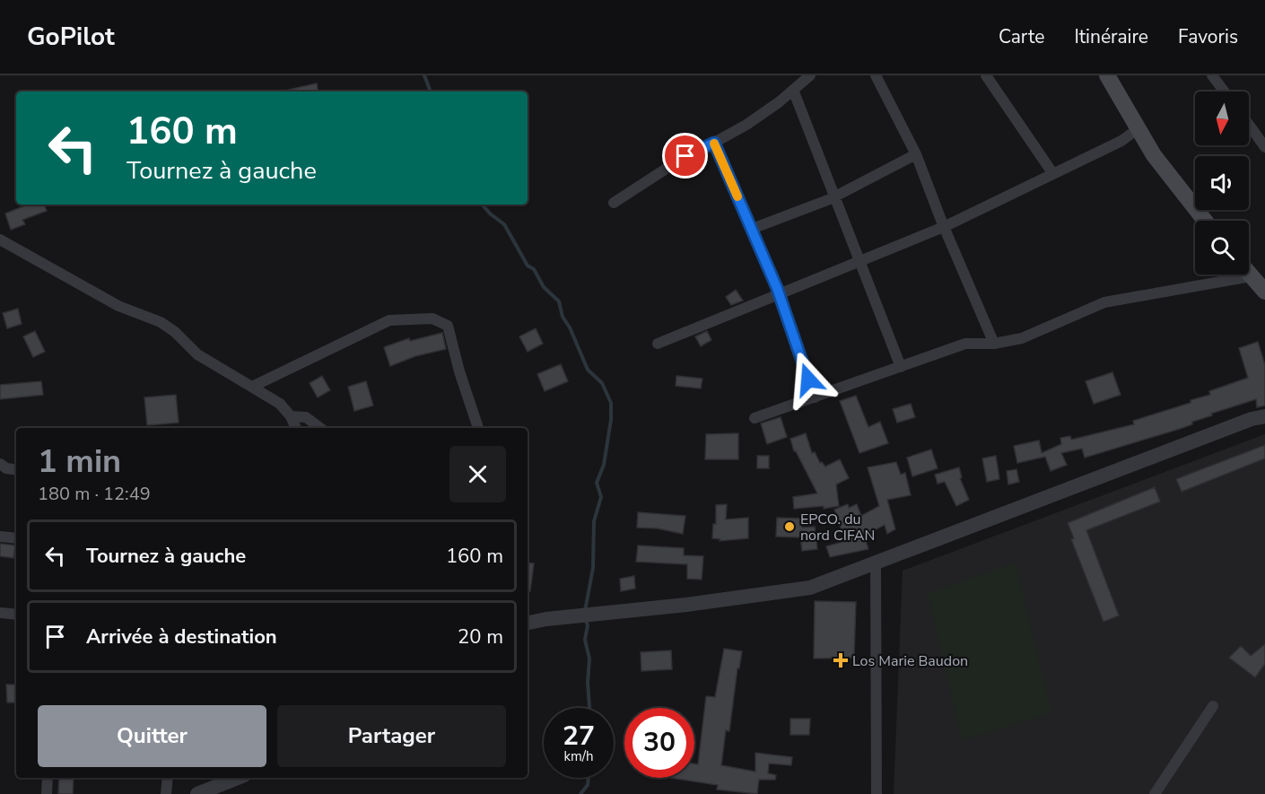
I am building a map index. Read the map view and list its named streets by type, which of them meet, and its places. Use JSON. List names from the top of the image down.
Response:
{
  "places": {
    "other": ["EPCO. du nord CIFAN"],
    "health": ["Los Marie Baudon"]
  },
  "north": "bottom",
  "page": {
    "header": "GoPilot",
    "nav": ["Carte", "Itinéraire", "Favoris"],
    "turn": ["160 m", "Tournez à gauche"],
    "heading": ["1 min", "180 m · 12:49"],
    "list": [
      {
        "name": "Tournez à gauche",
        "value": "160 m"
      },
      {
        "name": "Arrivée à destination",
        "value": "20 m"
      }
    ],
    "buttons": ["Quitter", "Partager"],
    "speed": "27 km/h",
    "limit": "30"
  }
}
